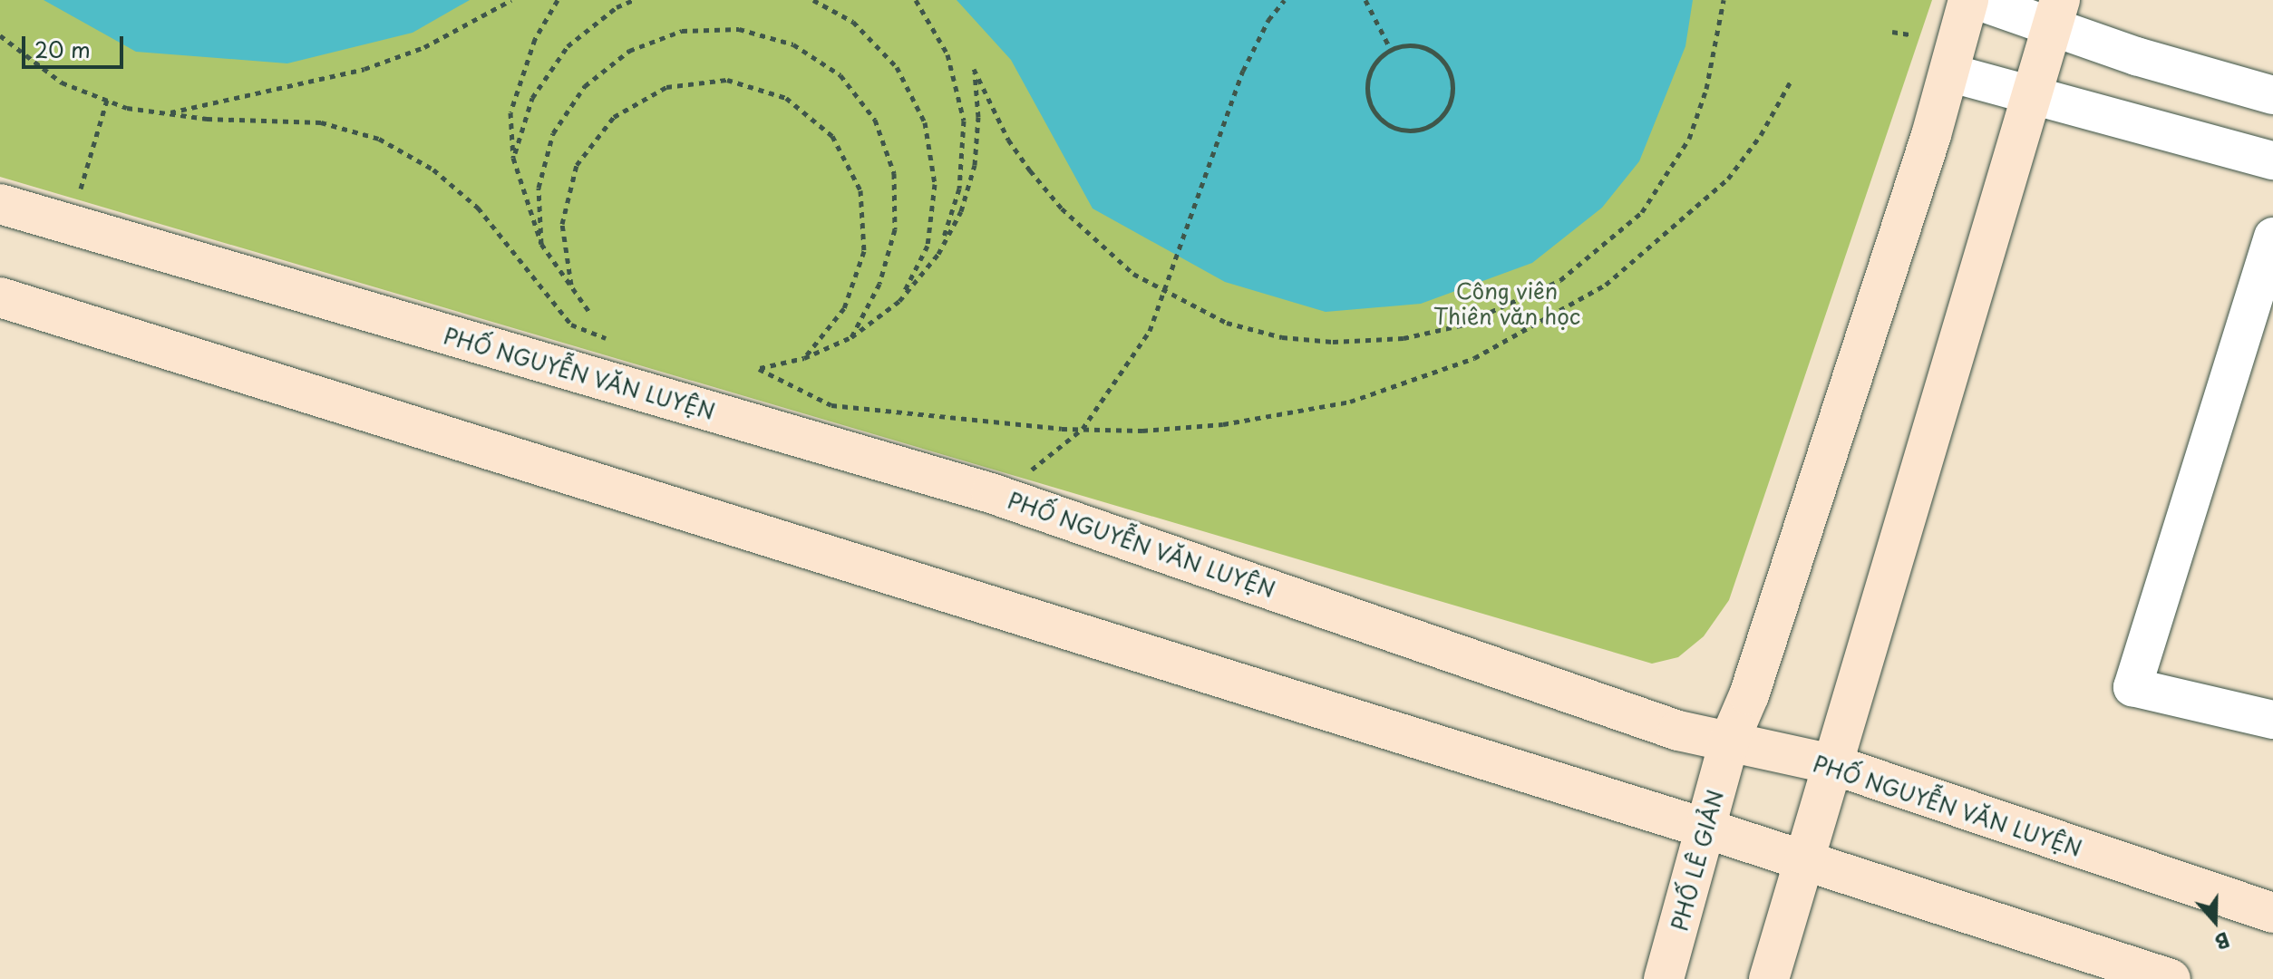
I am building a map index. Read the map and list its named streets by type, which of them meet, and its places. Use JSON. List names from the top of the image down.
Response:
{
  "streets": {
    "main road": ["PHỐ NGUYỄN VĂN LUYỆN", "PHỐ LÊ GIẢN"]
  },
  "crossings": [
    ["PHỐ NGUYỄN VĂN LUYỆN", "PHỐ LÊ GIẢN"]
  ],
  "parks": ["Công viên Thiên văn học"],
  "scale_bar": "20 m",
  "north": "bottom"
}
